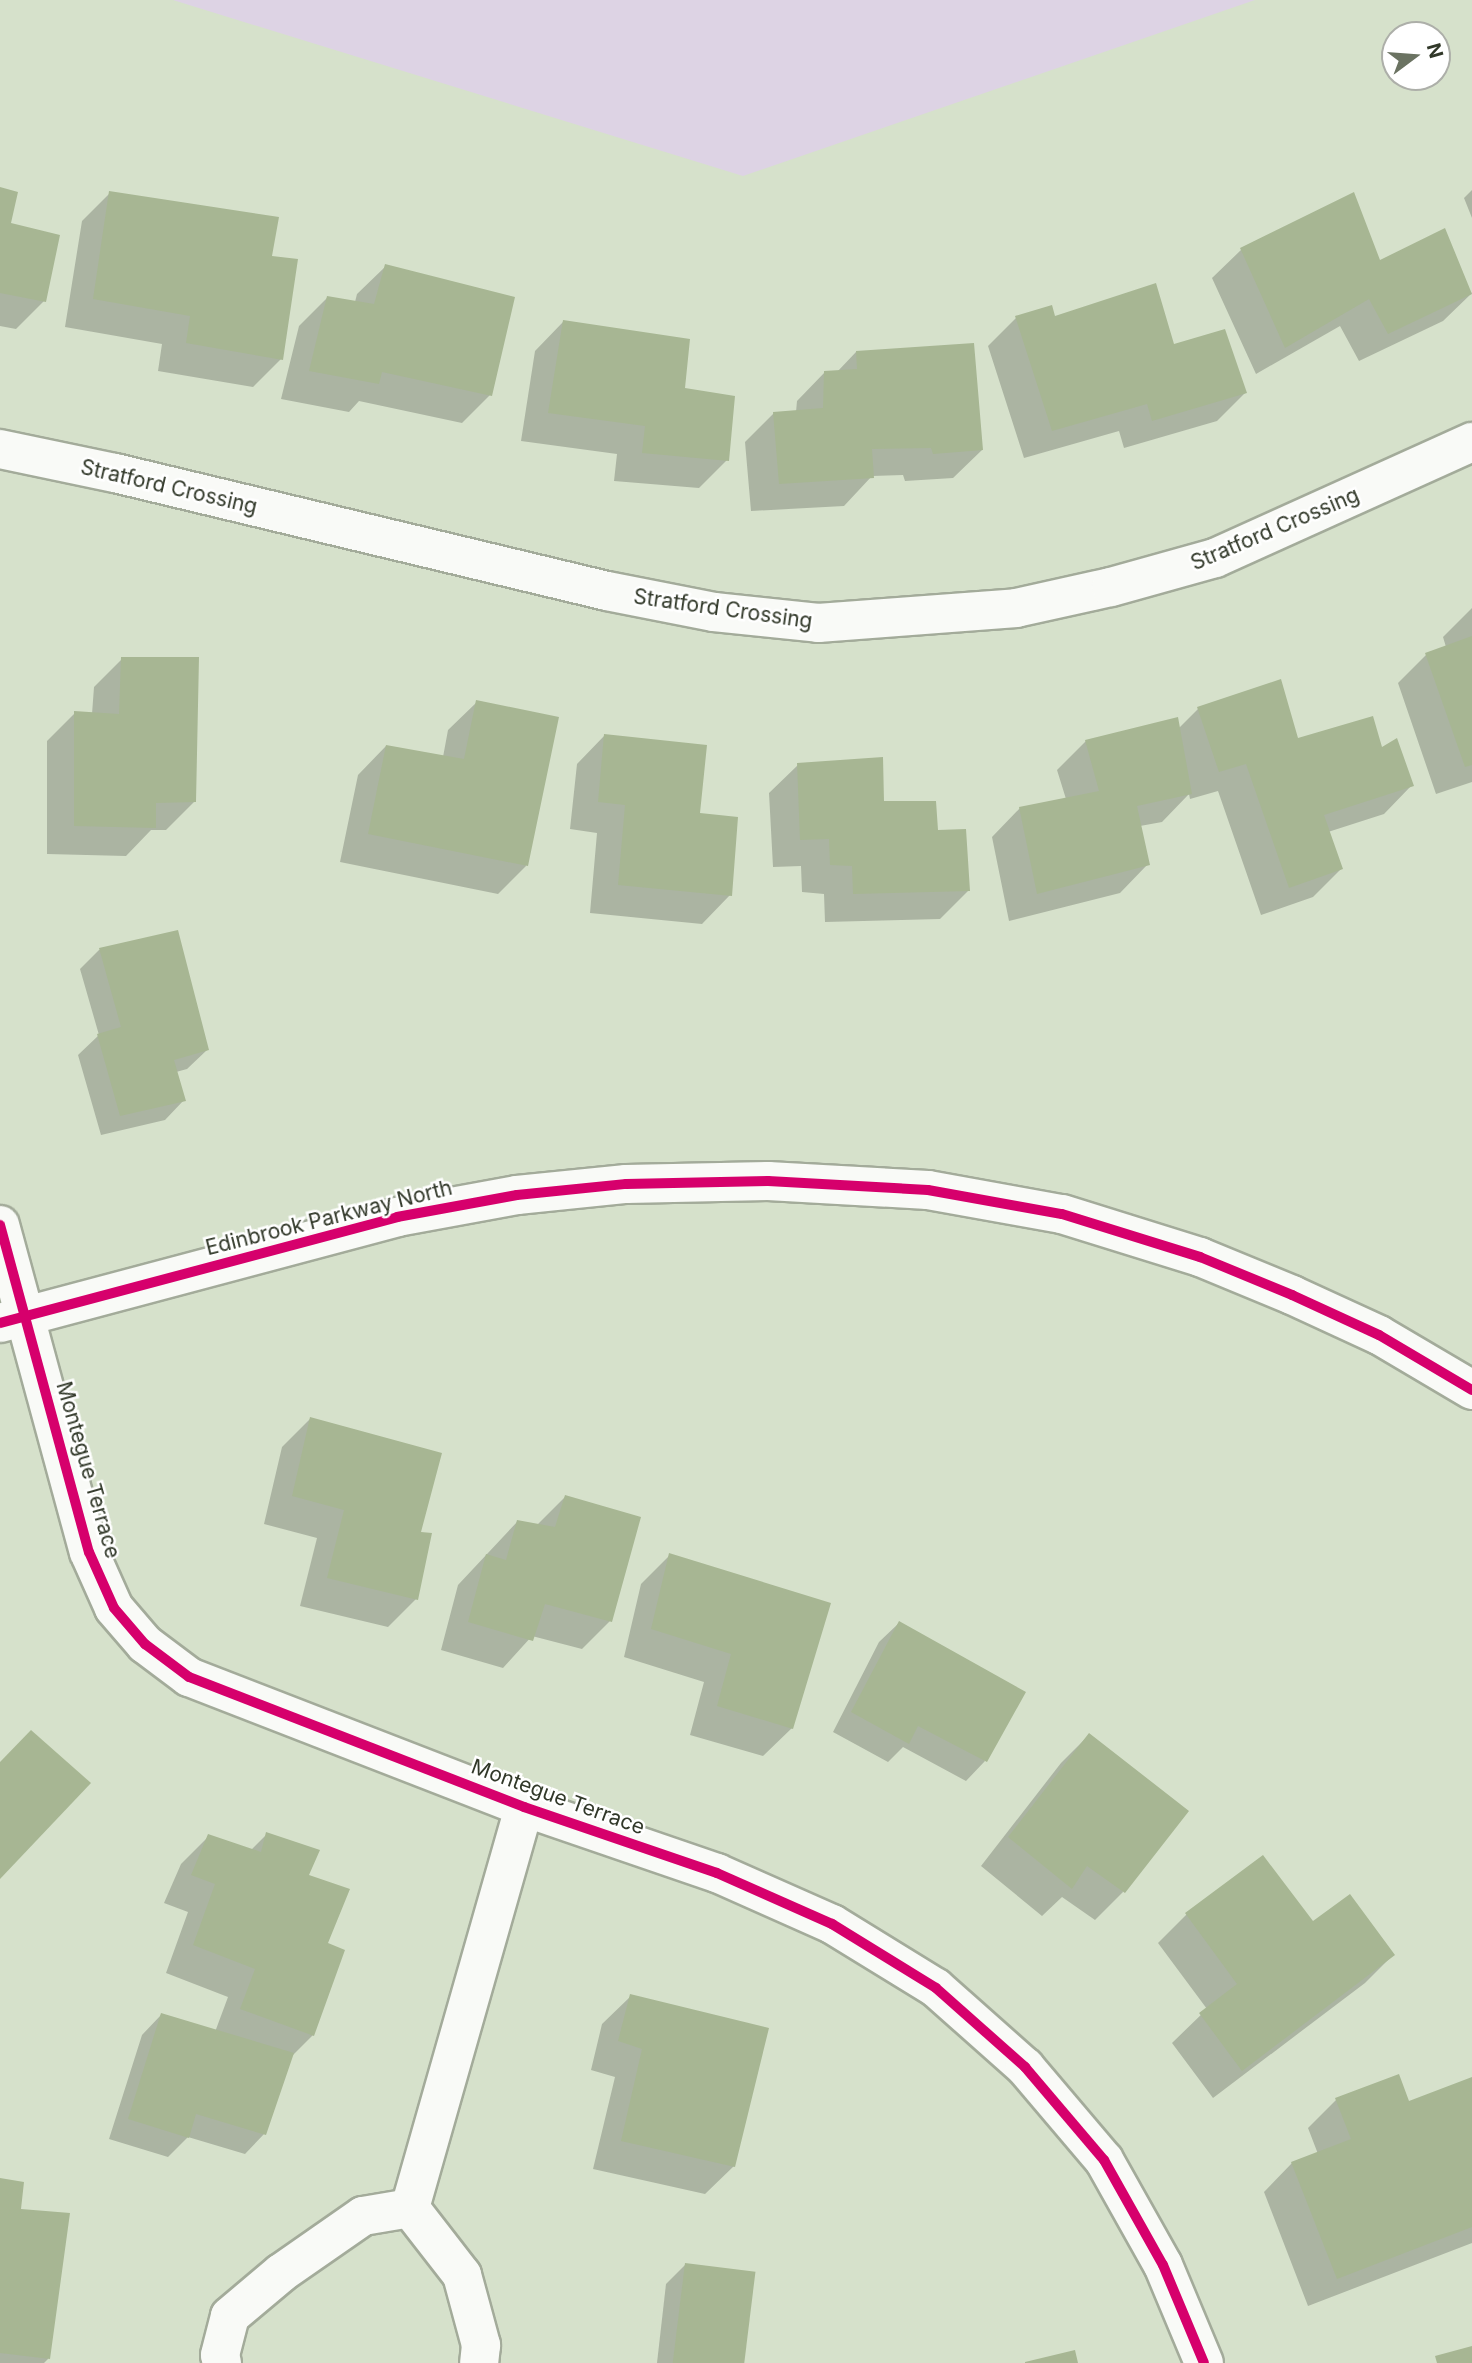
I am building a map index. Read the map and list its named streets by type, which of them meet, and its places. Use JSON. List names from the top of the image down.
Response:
{
  "streets": {
    "street": ["Stratford Crossing", "Edinbrook Parkway North", "Montegue Terrace"]
  },
  "crossings": [
    ["Edinbrook Parkway North", "Montegue Terrace"]
  ],
  "north": "right"
}
